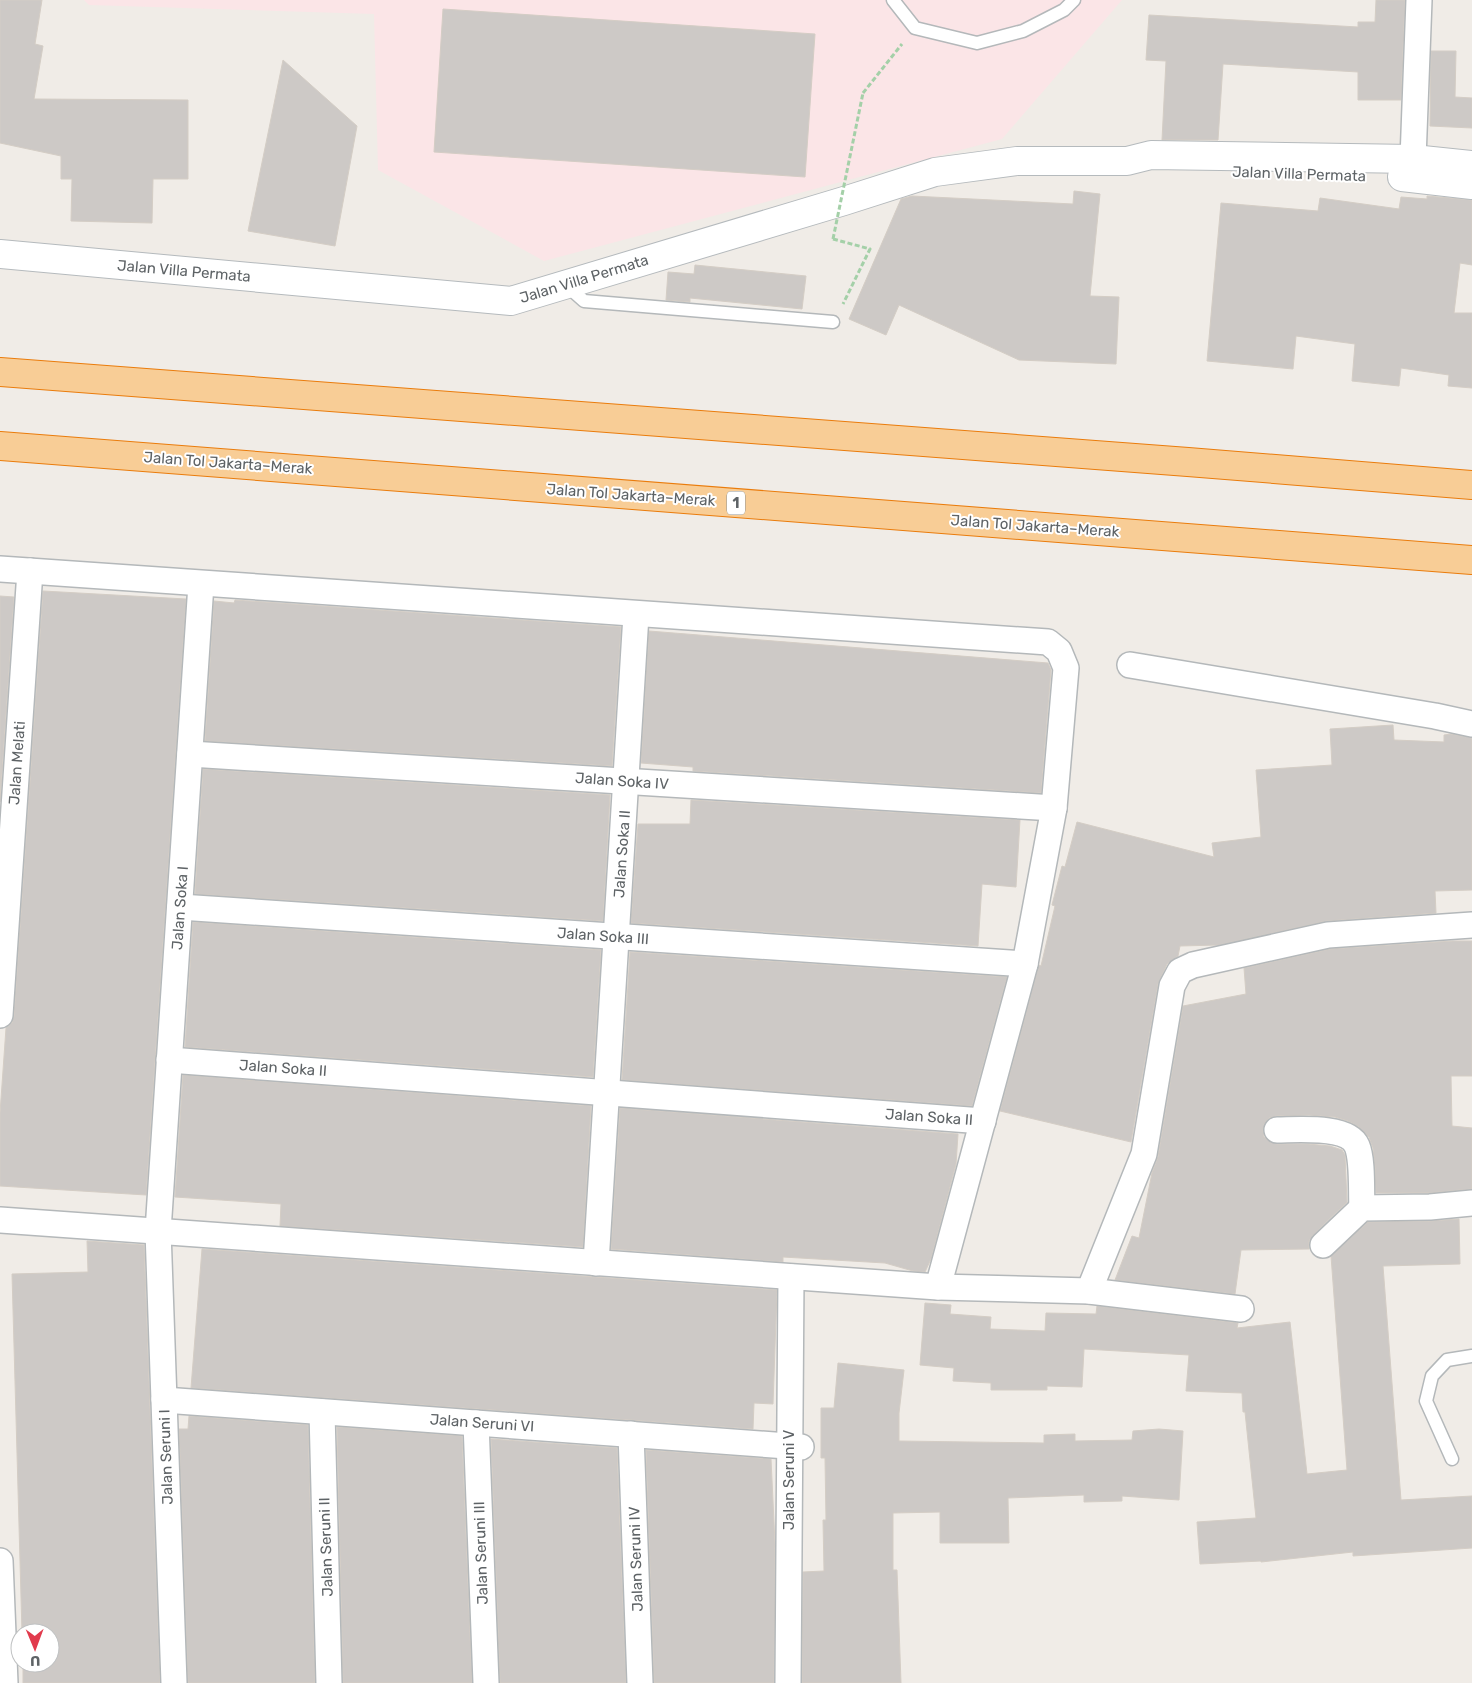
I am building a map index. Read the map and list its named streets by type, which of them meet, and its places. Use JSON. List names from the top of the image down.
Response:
{
  "streets": {
    "highway": ["Jalan Tol Jakarta–Merak", "1"],
    "street": [
      "Jalan Villa Permata",
      "Jalan Melati",
      "Jalan Soka IV",
      "Jalan Soka II",
      "Jalan Soka I",
      "Jalan Soka III",
      "Jalan Seruni VI",
      "Jalan Seruni I",
      "Jalan Seruni V",
      "Jalan Seruni II",
      "Jalan Seruni III",
      "Jalan Seruni IV"
    ]
  },
  "crossings": [
    ["Jalan Soka IV", "Jalan Soka II"],
    ["Jalan Soka IV", "Jalan Soka I"],
    ["Jalan Soka II", "Jalan Soka I"],
    ["Jalan Soka II", "Jalan Soka III"],
    ["Jalan Soka I", "Jalan Soka III"],
    ["Jalan Soka I", "Jalan Seruni I"],
    ["Jalan Seruni VI", "Jalan Seruni I"],
    ["Jalan Seruni VI", "Jalan Seruni V"],
    ["Jalan Seruni VI", "Jalan Seruni II"],
    ["Jalan Seruni VI", "Jalan Seruni III"],
    ["Jalan Seruni VI", "Jalan Seruni IV"]
  ],
  "north": "bottom"
}
